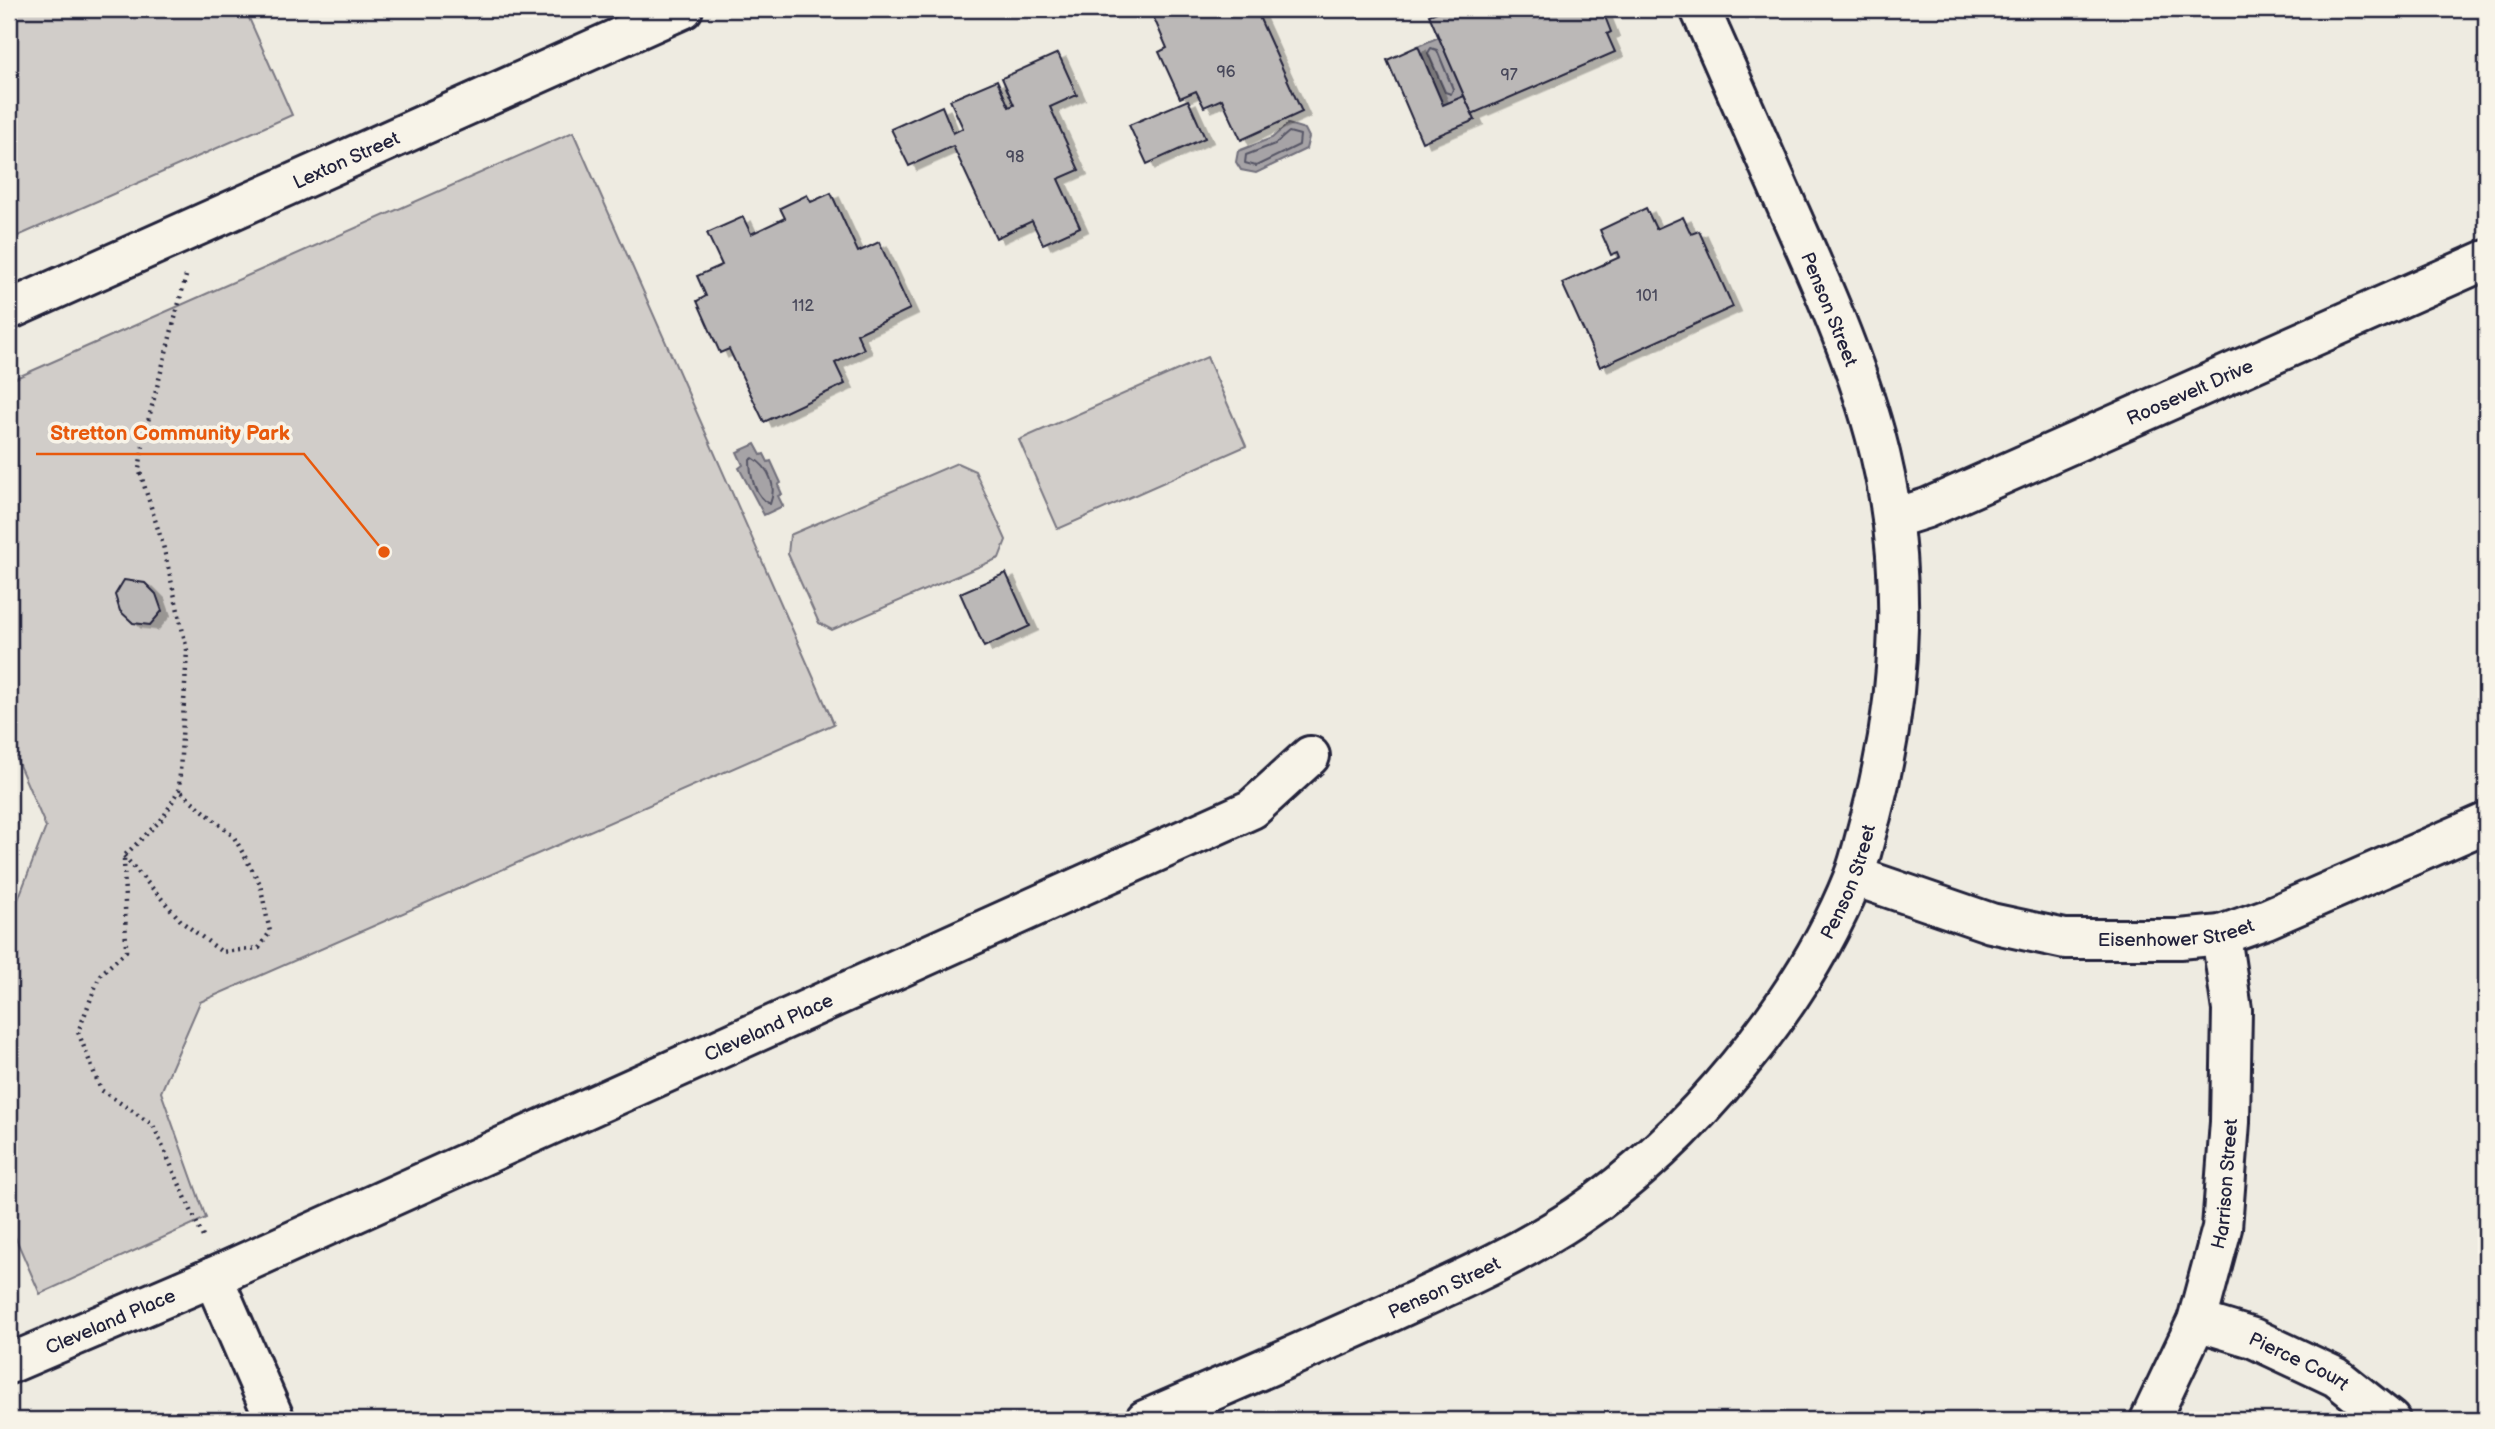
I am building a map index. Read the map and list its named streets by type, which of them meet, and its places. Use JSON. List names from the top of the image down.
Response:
{
  "streets": {
    "street": [
      "Lexton Street",
      "Penson Street",
      "Roosevelt Drive",
      "Eisenhower Street",
      "Cleveland Place",
      "Harrison Street",
      "Pierce Court"
    ]
  },
  "crossings": [
    ["Penson Street", "Roosevelt Drive"],
    ["Penson Street", "Eisenhower Street"],
    ["Eisenhower Street", "Harrison Street"],
    ["Harrison Street", "Pierce Court"]
  ],
  "places": ["Stretton Community Park"],
  "house_numbers": [
    "96",
    "97",
    "98",
    "101",
    "112"
  ]
}
